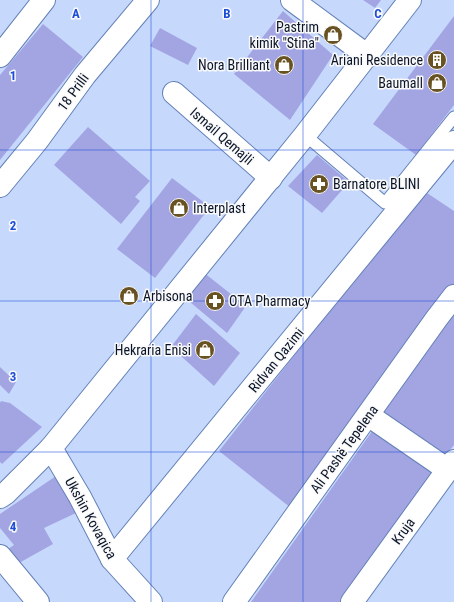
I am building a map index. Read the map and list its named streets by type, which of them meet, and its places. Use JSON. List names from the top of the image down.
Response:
{
  "streets": {
    "street": [
      "18 Prilli",
      "Ismail Qemajli",
      "Ridvan Qazimi",
      "Ali Pashë Tepelena",
      "Ukshin Kovaqica",
      "Kruja"
    ]
  },
  "crossings": [
    ["Ridvan Qazimi", "Ukshin Kovaqica"]
  ],
  "places": {
    "shop": [
      "Pastrim kimik \"Stina\"",
      "Nora Brilliant",
      "Baumall",
      "Interplast",
      "Arbisona",
      "Hekraria Enisi"
    ],
    "building": ["Ariani Residence"],
    "pharmacy": ["Barnatore BLINI", "OTA Pharmacy"]
  },
  "grid": {
    "columns": ["A", "B", "C"],
    "rows": [
      "1",
      "2",
      "3",
      "4"
    ]
  }
}
